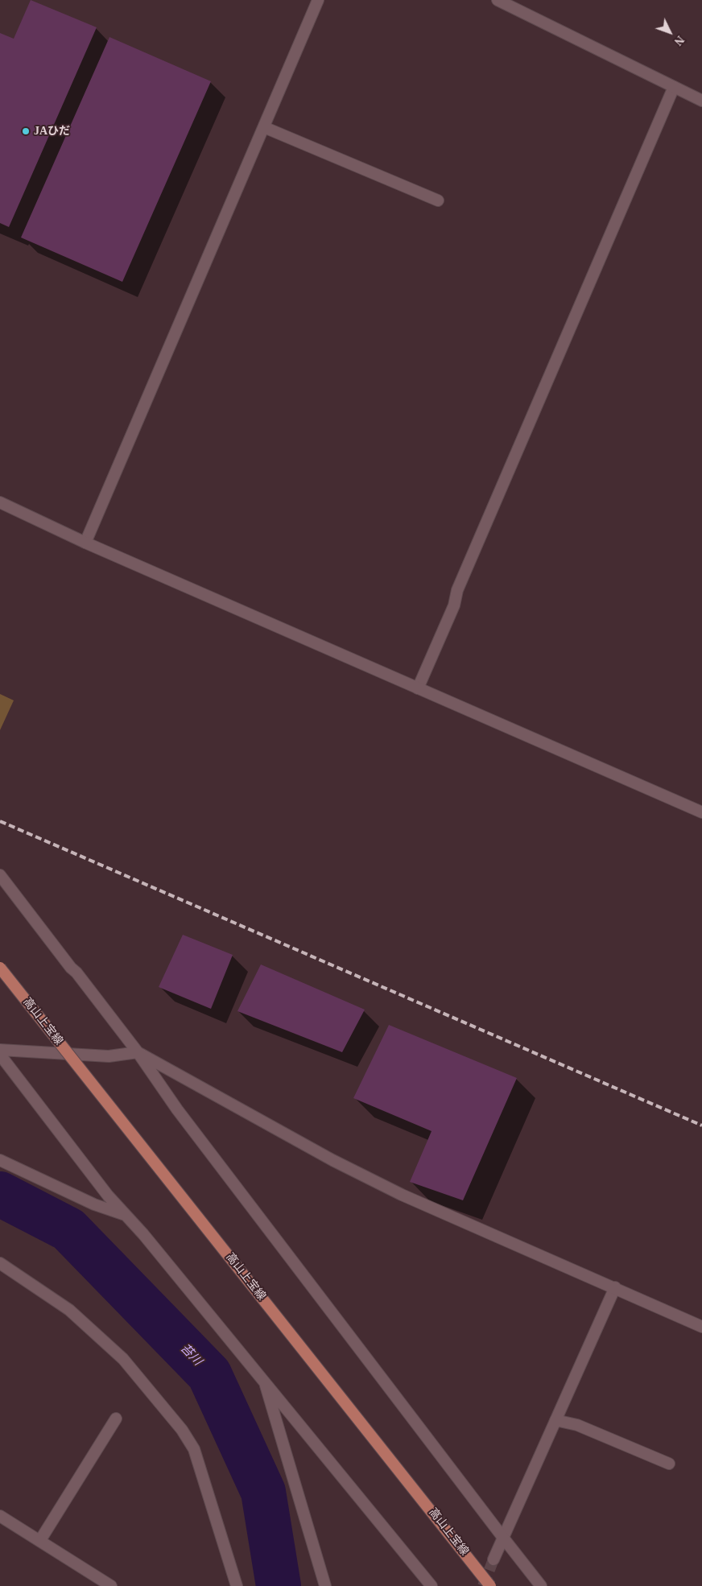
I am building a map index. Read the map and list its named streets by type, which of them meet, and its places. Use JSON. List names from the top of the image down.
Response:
{
  "streets": {
    "main road": ["高山上宝線"]
  },
  "water": ["苔川"],
  "places": ["JAひだ"],
  "north": "bottom right"
}
